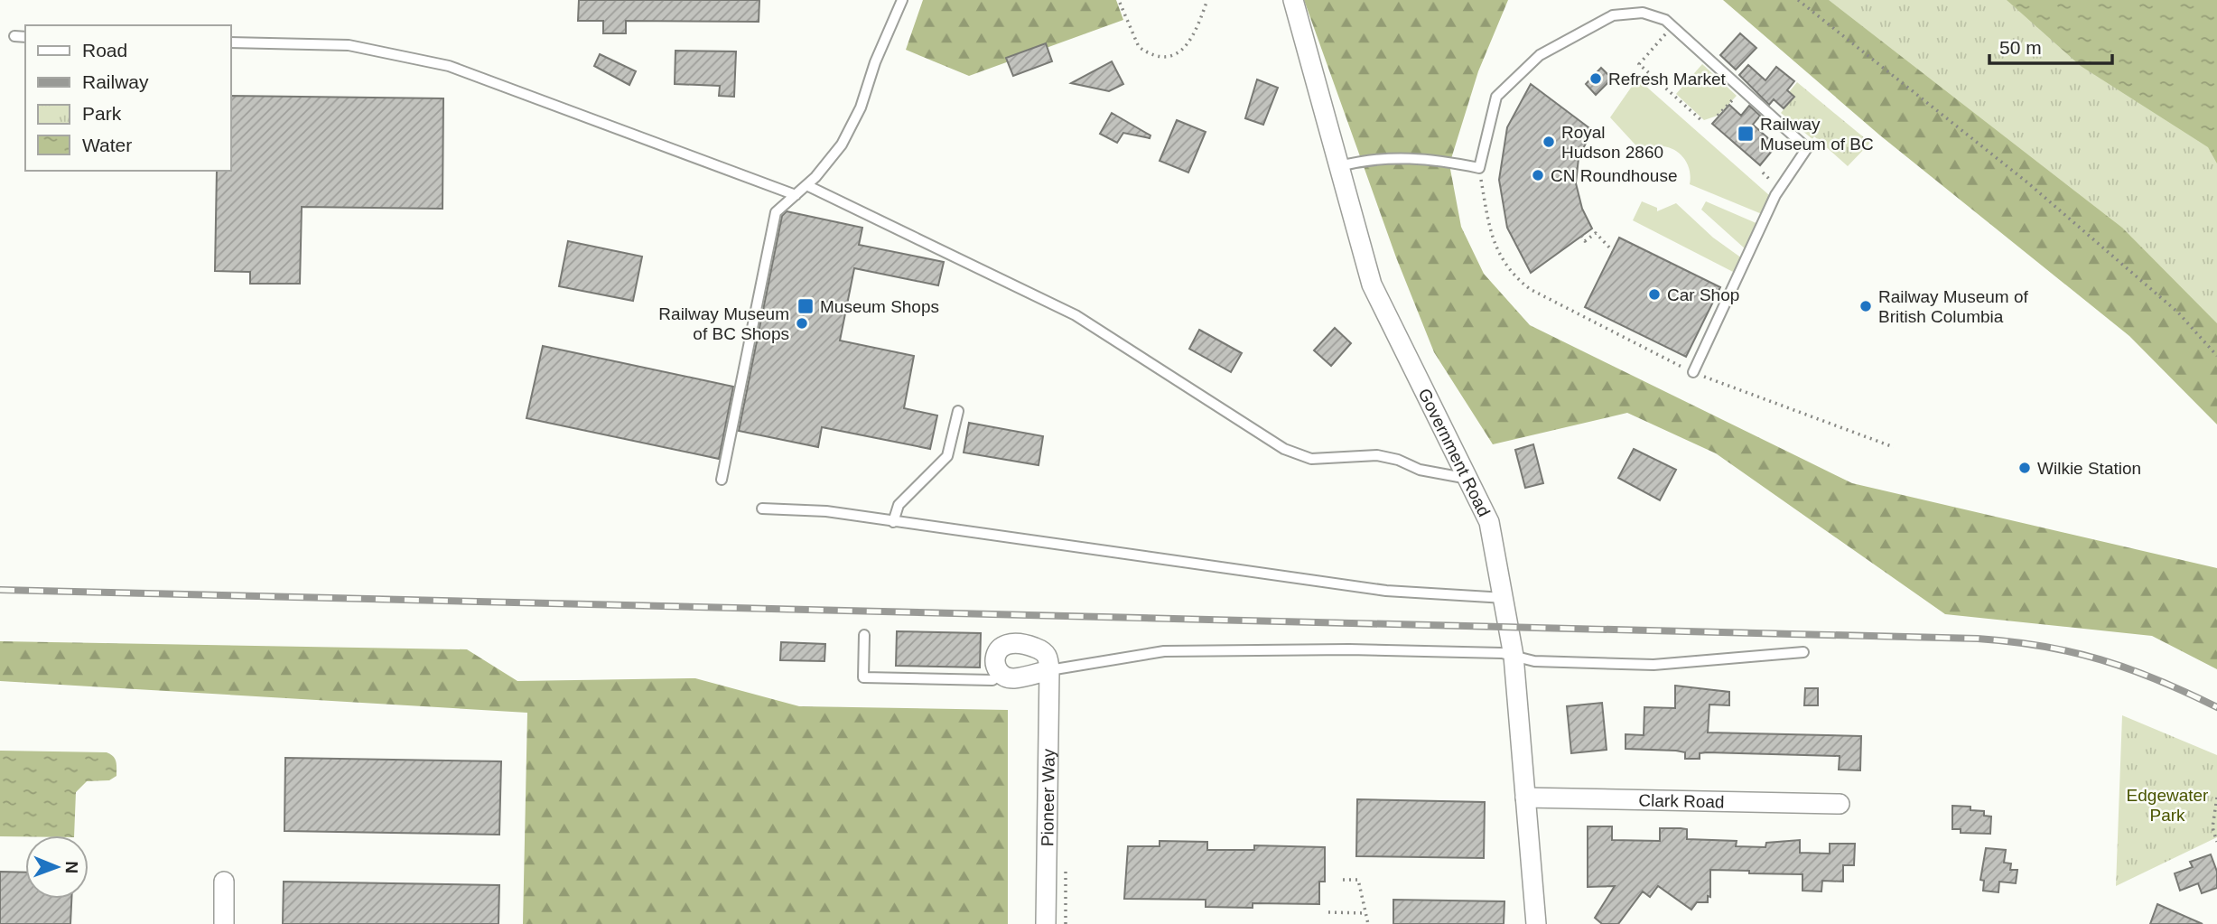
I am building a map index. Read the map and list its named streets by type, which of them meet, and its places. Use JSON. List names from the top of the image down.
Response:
{
  "streets": {
    "street": ["Government Road", "Pioneer Way", "Clark Road"]
  },
  "crossings": [
    ["Government Road", "Clark Road"]
  ],
  "parks": ["Edgewater Park"],
  "places": {
    "other": [
      "Refresh Market",
      "Royal Hudson 2860",
      "CN Roundhouse",
      "Car Shop",
      "Railway Museum of British Columbia",
      "Railway Museum of BC Shops",
      "Wilkie Station"
    ],
    "transit": ["Railway Museum of BC", "Museum Shops"]
  },
  "legend": [
    "Road",
    "Railway",
    "Park",
    "Water"
  ],
  "scale_bar": "50 m",
  "north": "right"
}
